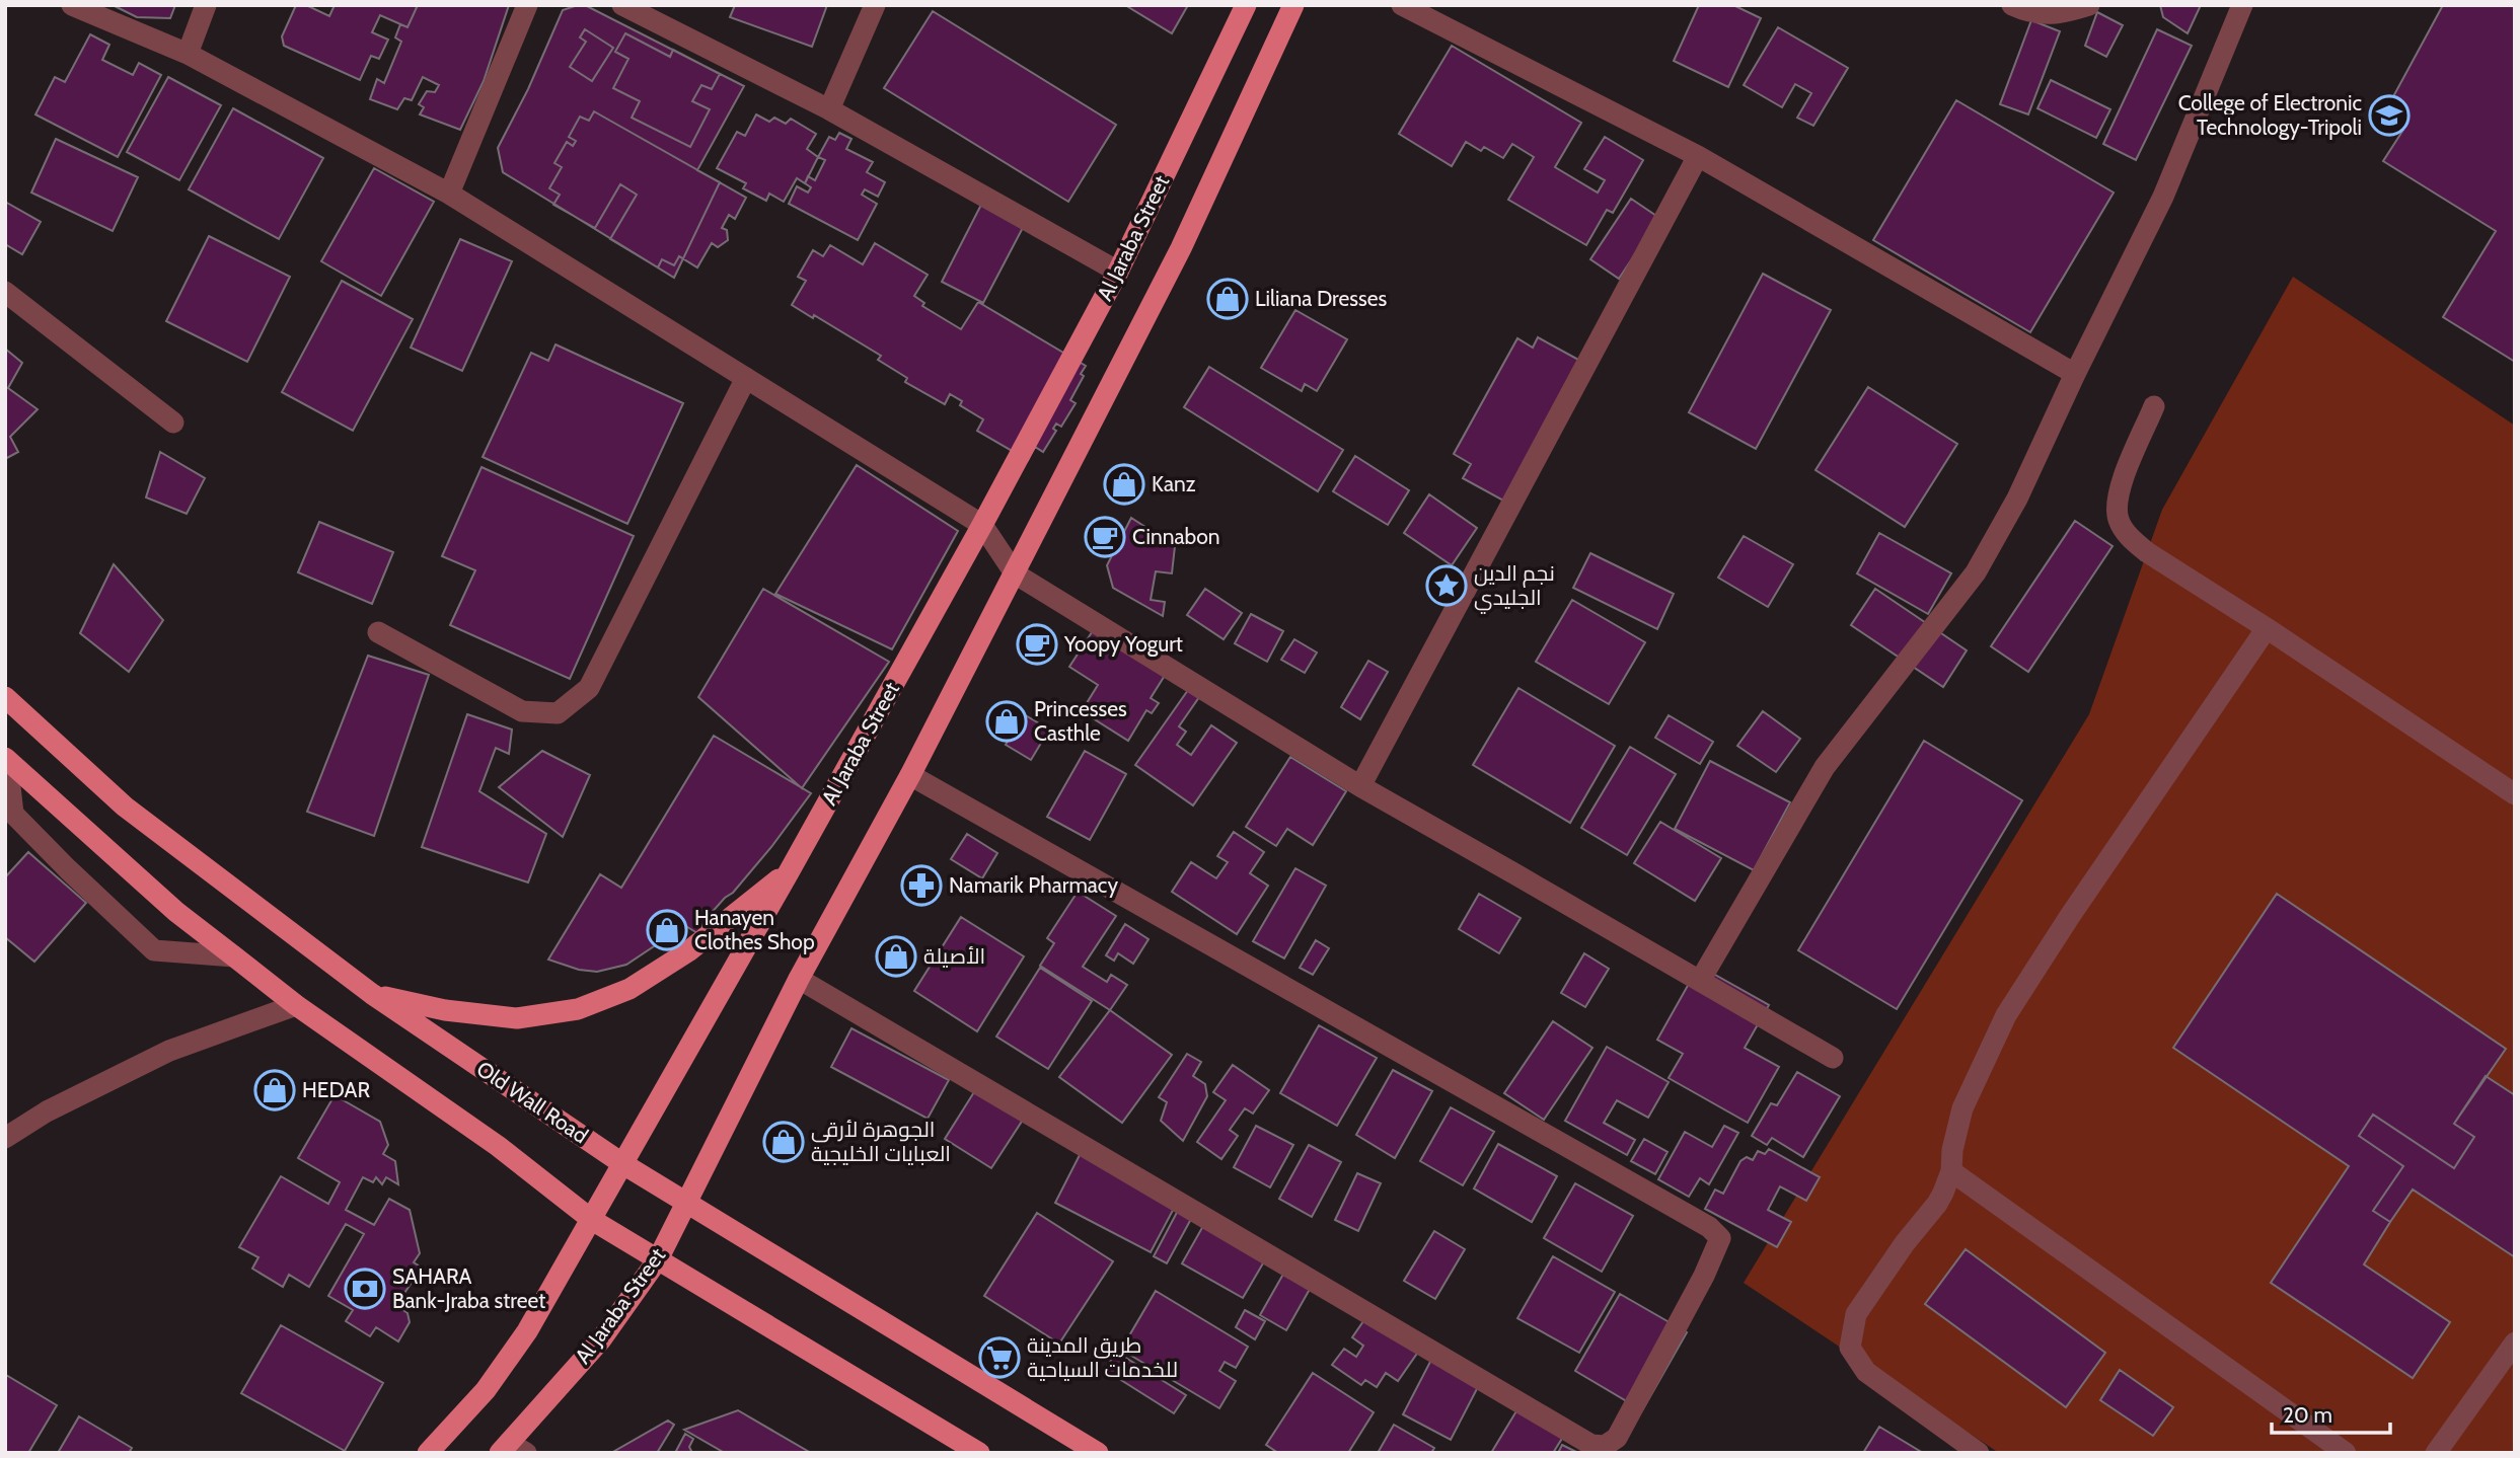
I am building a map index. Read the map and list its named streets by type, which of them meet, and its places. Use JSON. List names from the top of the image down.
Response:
{
  "streets": {
    "main road": ["Al Jaraba Street", "Old Wall Road"]
  },
  "crossings": [
    ["Al Jaraba Street", "Old Wall Road"]
  ],
  "places": {
    "school or university": ["College of Electronic Technology-Tripoli"],
    "shop": [
      "Liliana Dresses",
      "Kanz",
      "Princesses Casthle",
      "Hanayen Clothes Shop",
      "الأصيلة",
      "HEDAR",
      "الجوهرة لأرقى العبايات الخليجية"
    ],
    "cafe": ["Cinnabon", "Yoopy Yogurt"],
    "place": ["نجم الدين الجليدي"],
    "pharmacy": ["Namarik Pharmacy"],
    "bank": ["SAHARA Bank-Jraba street"],
    "supermarket": ["طريق المدينة للخدمات السياحية"]
  },
  "scale_bar": "20 m"
}
